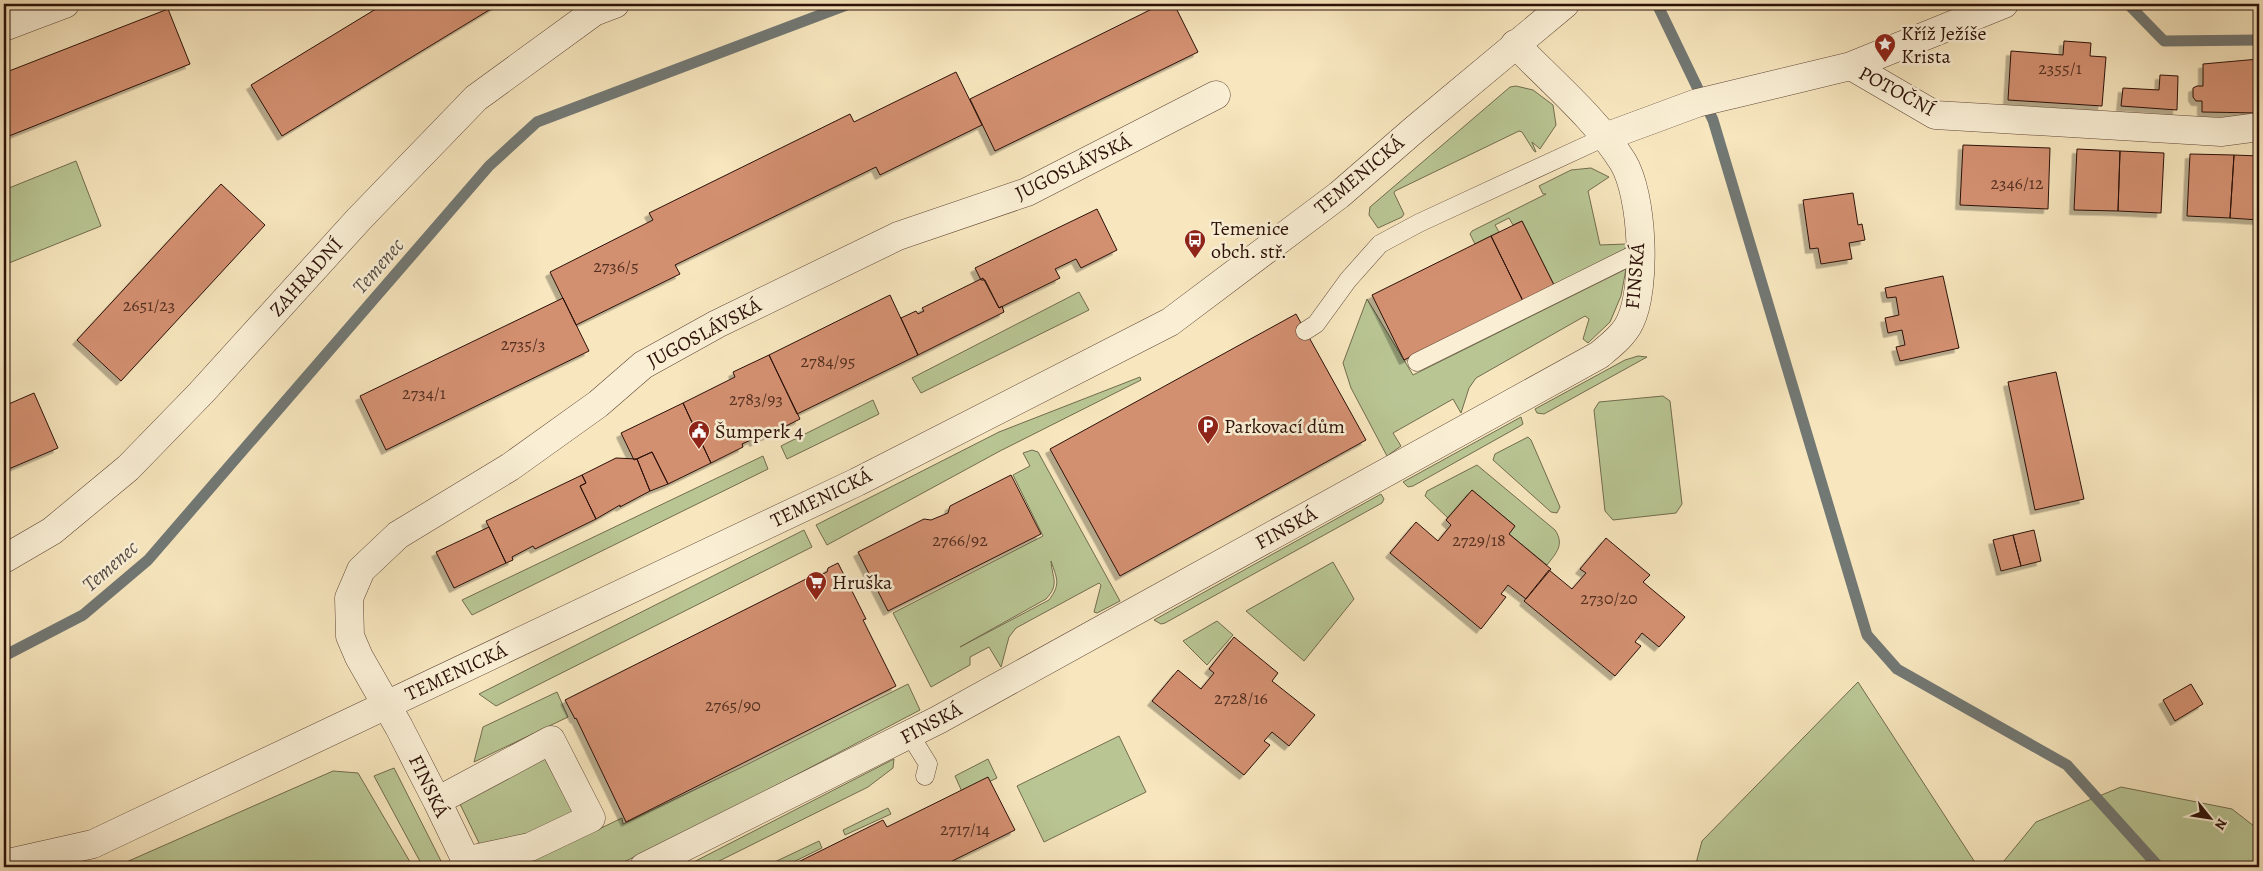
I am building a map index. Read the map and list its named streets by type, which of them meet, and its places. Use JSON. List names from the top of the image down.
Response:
{
  "streets": {
    "street": [
      "POTOČNÍ",
      "JUGOSLÁVSKÁ",
      "TEMENICKÁ",
      "FINSKÁ",
      "ZAHRADNÍ"
    ]
  },
  "crossings": [
    ["POTOČNÍ", "FINSKÁ"],
    ["JUGOSLÁVSKÁ", "TEMENICKÁ"],
    ["JUGOSLÁVSKÁ", "FINSKÁ"],
    ["TEMENICKÁ", "FINSKÁ"]
  ],
  "water": ["Temenec"],
  "places": {
    "place": ["Kříž Ježíše Krista"],
    "bus stop": ["Temenice obch. stř."],
    "parking": ["Parkovací dům"],
    "public building": ["Šumperk 4"],
    "supermarket": ["Hruška"]
  },
  "house_numbers": [
    "2355/1",
    "2346/12",
    "2736/5",
    "2651/23",
    "2735/3",
    "2784/95",
    "2734/1",
    "2783/93",
    "2766/92",
    "2729/18",
    "2730/20",
    "2728/16",
    "2765/90",
    "2717/14"
  ],
  "north": "bottom right"
}
